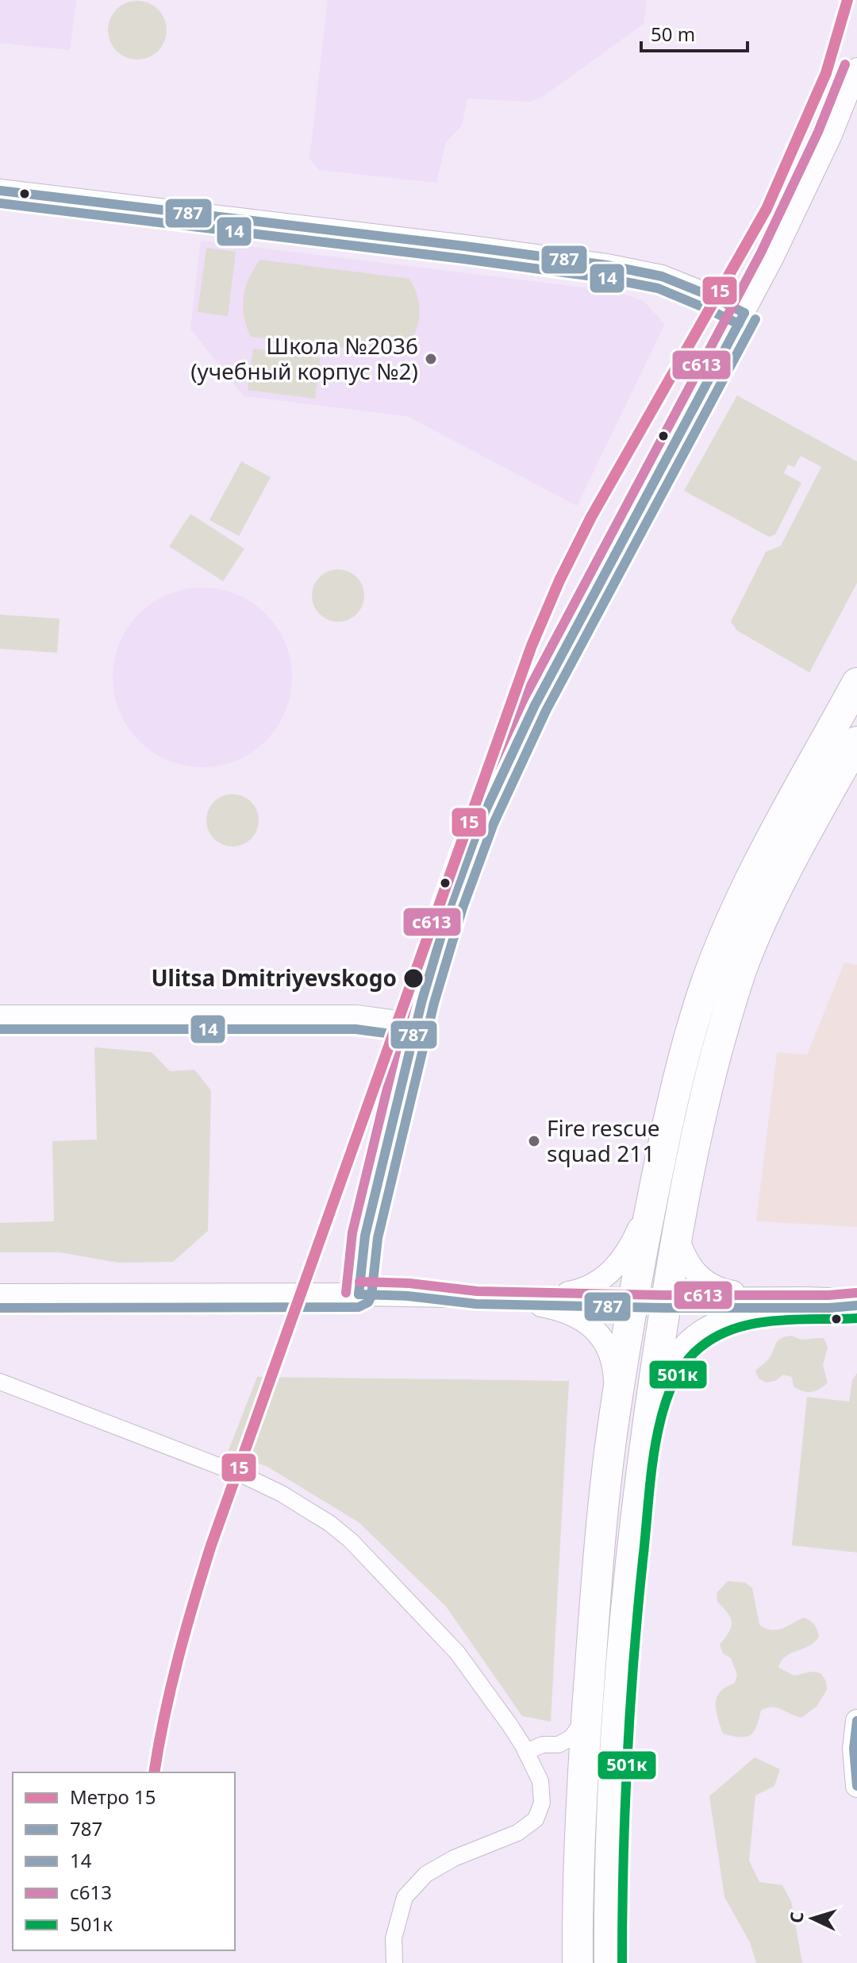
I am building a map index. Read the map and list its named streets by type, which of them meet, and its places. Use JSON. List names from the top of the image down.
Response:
{
  "places": ["Школа №2036 (учебный корпус №2)", "Ulitsa Dmitriyevskogo", "Fire rescue squad 211"],
  "lines": [
    "metro line 15",
    "transit line с613",
    "transit line 787",
    "transit line 14",
    "transit line 501к"
  ],
  "legend": [
    "Метро 15",
    "787",
    "14",
    "с613",
    "501к"
  ],
  "scale_bar": "50 m",
  "north": "left"
}
